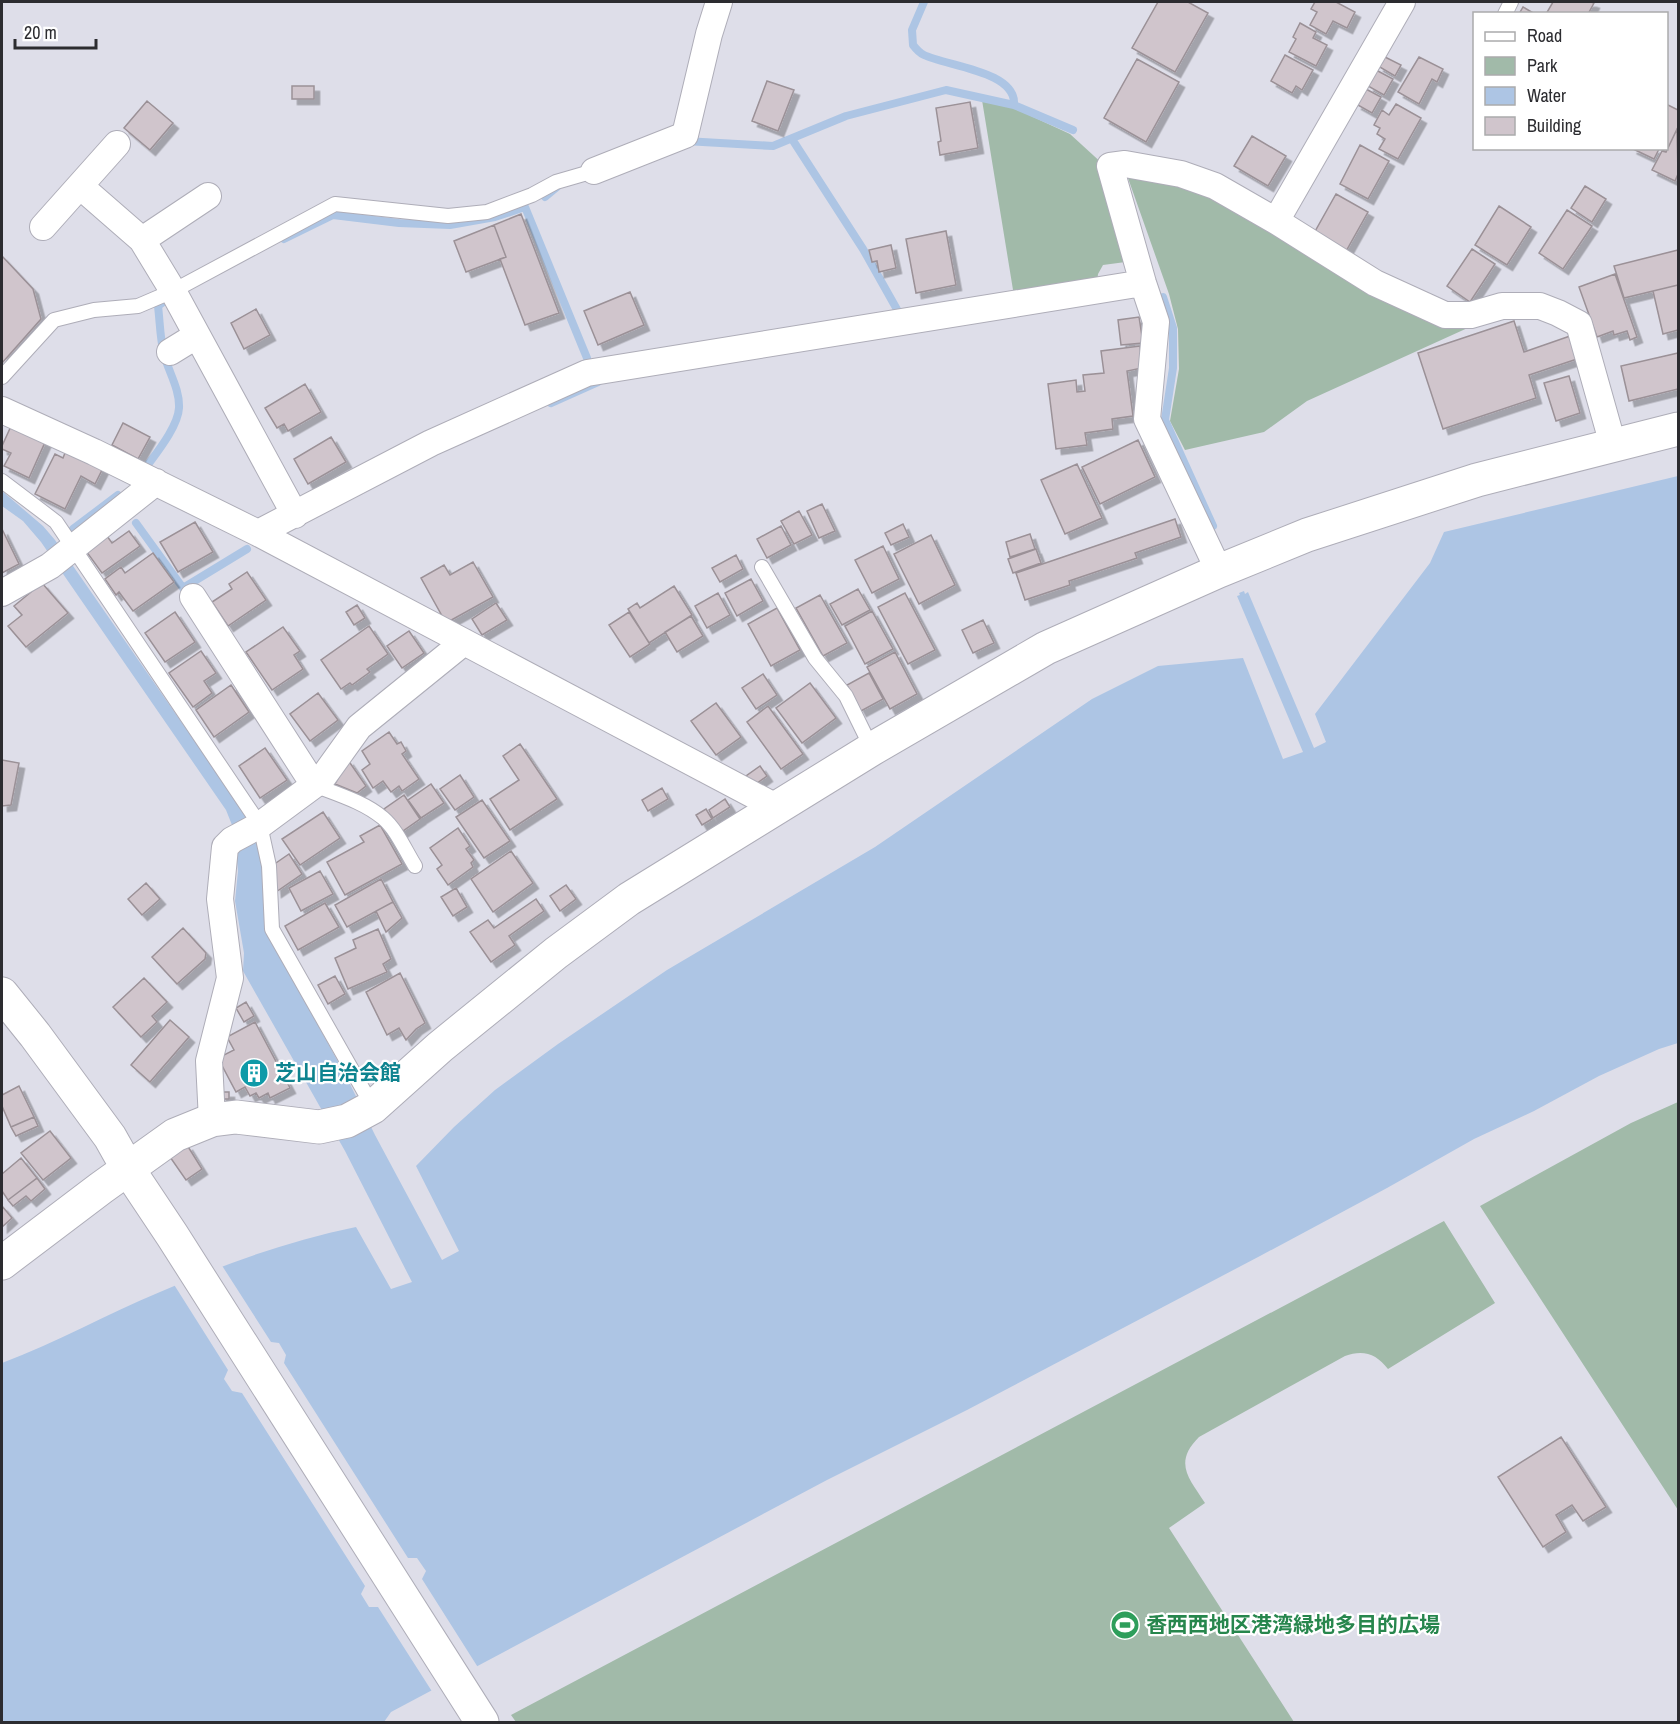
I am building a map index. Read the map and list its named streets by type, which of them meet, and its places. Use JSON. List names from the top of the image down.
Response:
{
  "places": {
    "building": ["芝山自治会館"],
    "sports": ["香西西地区港湾緑地多目的広場"]
  },
  "legend": [
    "Road",
    "Park",
    "Water",
    "Building"
  ],
  "scale_bar": "20 m"
}
